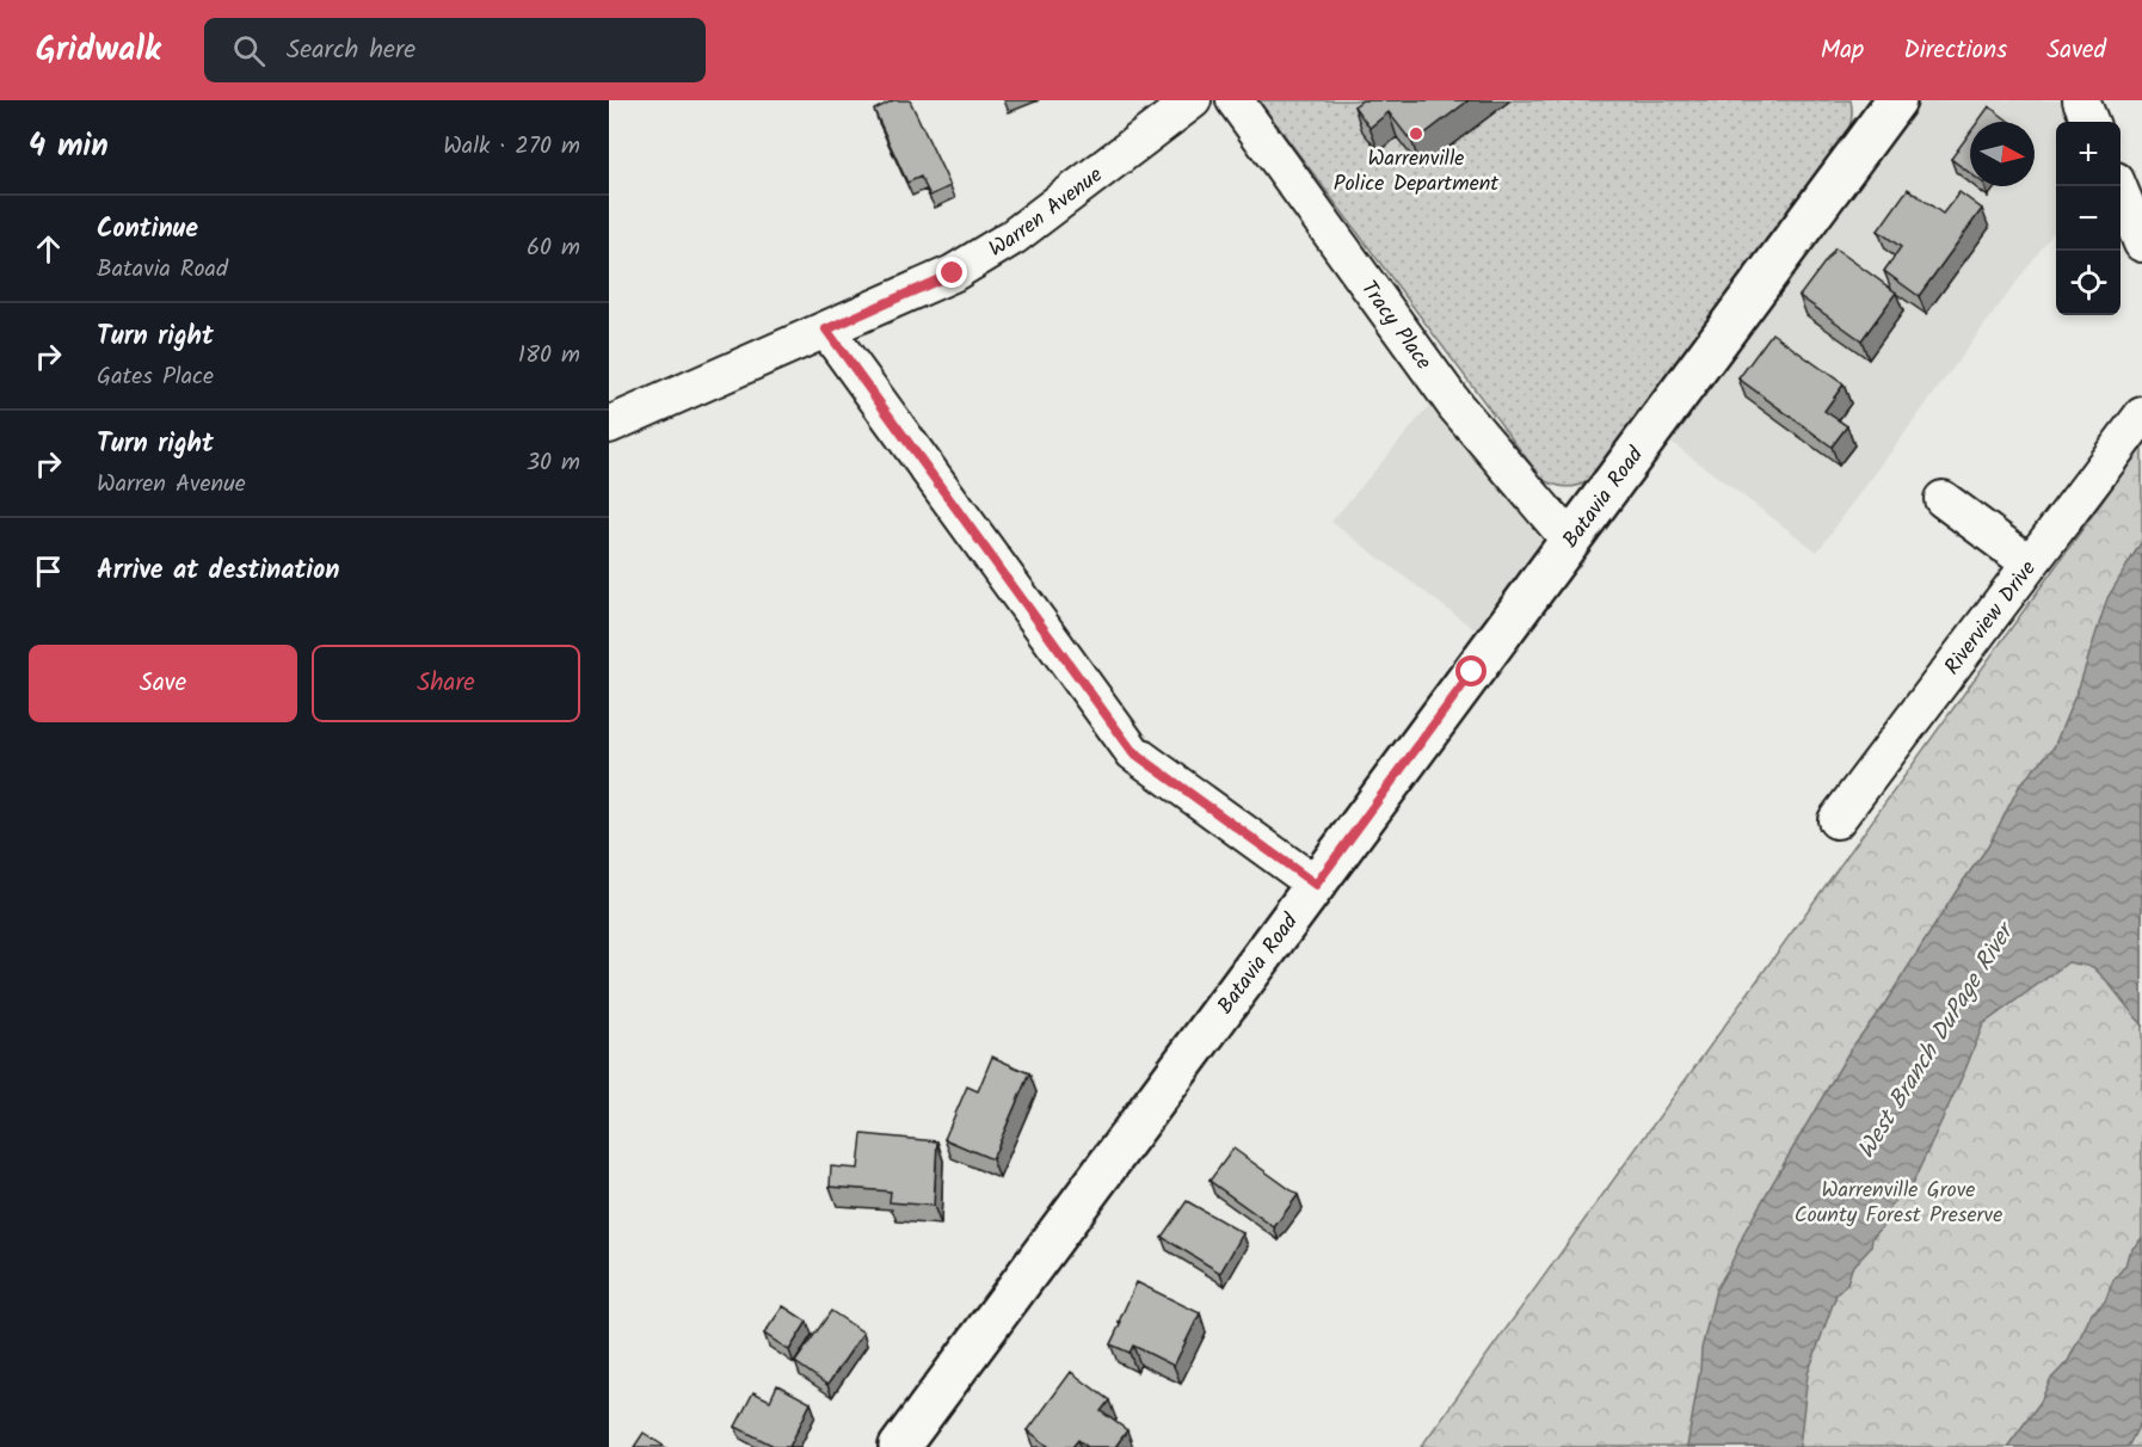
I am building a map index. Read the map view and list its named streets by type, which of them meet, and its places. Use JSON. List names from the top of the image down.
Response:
{
  "streets": {
    "main road": ["Batavia Road"],
    "street": ["Warren Avenue", "Tracy Place", "Riverview Drive"]
  },
  "crossings": [
    ["Tracy Place", "Batavia Road"]
  ],
  "water": ["West Branch DuPage River"],
  "parks": ["Warrenville Grove County Forest Preserve"],
  "places": ["Warrenville Police Department"],
  "north": "right",
  "page": {
    "header": "Gridwalk",
    "search": "Search here",
    "nav": ["Map", "Directions", "Saved"],
    "heading": ["4 min", "Walk · 270 m"],
    "map_buttons": ["+", "−"],
    "list": [
      ["Continue", "Batavia Road", "60 m"],
      ["Turn right", "Gates Place", "180 m"],
      ["Turn right", "Warren Avenue", "30 m"],
      "Arrive at destination"
    ],
    "buttons": ["Save", "Share"]
  }
}
